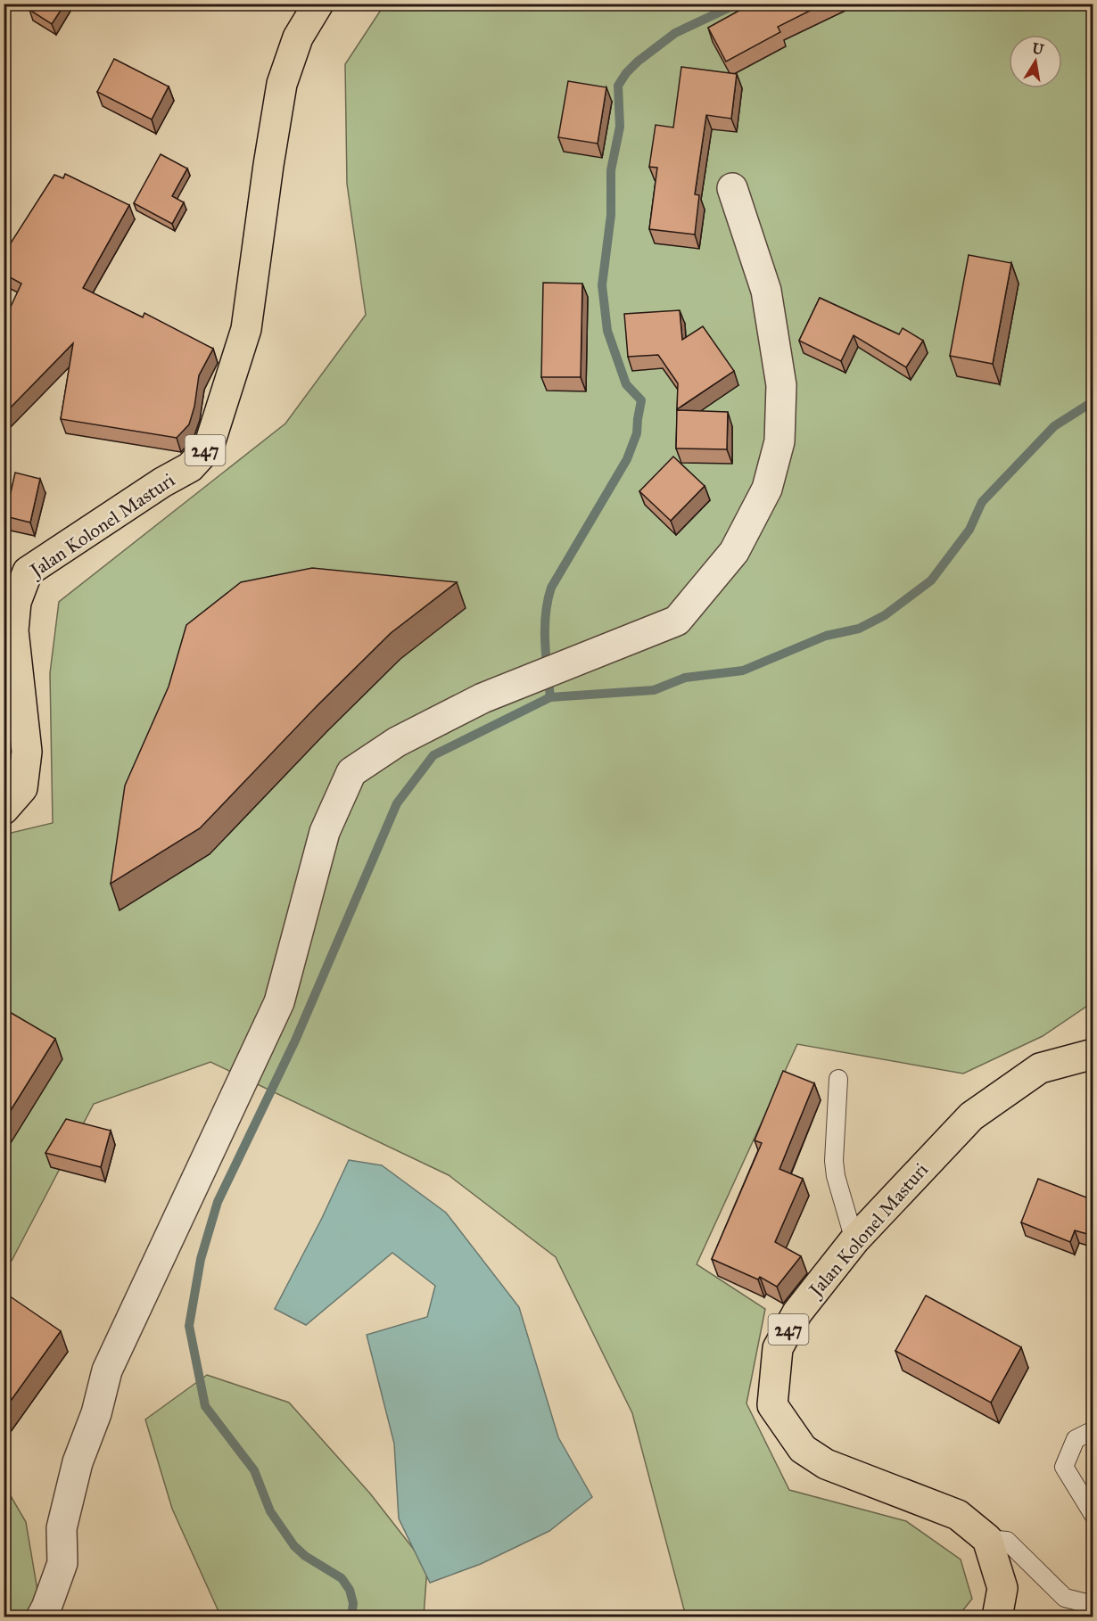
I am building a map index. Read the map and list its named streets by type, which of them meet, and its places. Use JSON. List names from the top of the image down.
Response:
{
  "streets": {
    "main road": ["247", "Jalan Kolonel Masturi"]
  },
  "north": "top"
}
